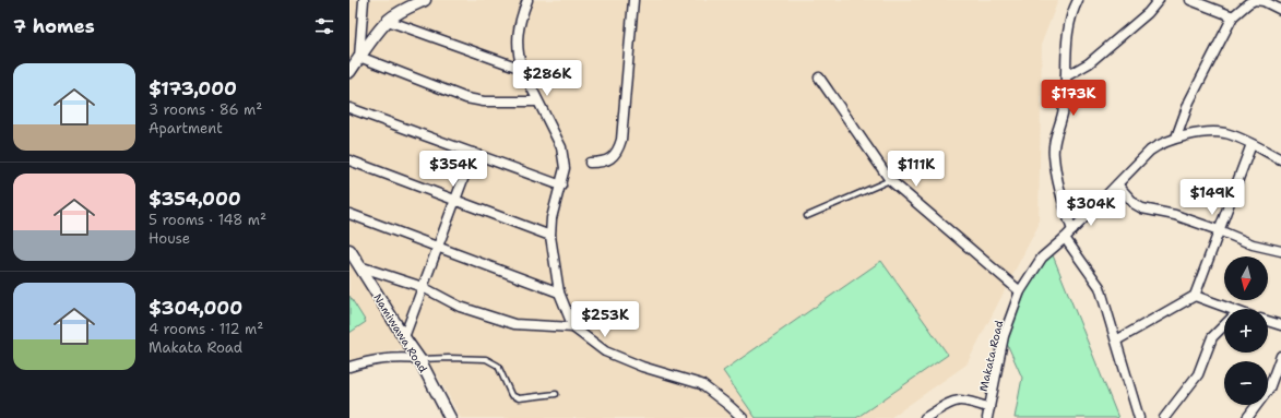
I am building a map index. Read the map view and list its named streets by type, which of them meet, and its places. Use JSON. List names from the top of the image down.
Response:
{
  "streets": {
    "street": ["Namiwawa Road", "Makata Road"]
  },
  "north": "bottom",
  "page": {
    "heading": "7 homes",
    "list": [
      {
        "name": "$173,000",
        "note": "3 rooms · 86 m² · Apartment"
      },
      {
        "name": "$354,000",
        "note": "5 rooms · 148 m² · House"
      },
      {
        "name": "$304,000",
        "note": "4 rooms · 112 m² · Makata Road"
      }
    ],
    "price": [
      "$286K",
      "$173K",
      "$354K",
      "$111K",
      "$149K",
      "$304K",
      "$253K"
    ],
    "map_buttons": ["+", "−"]
  }
}
